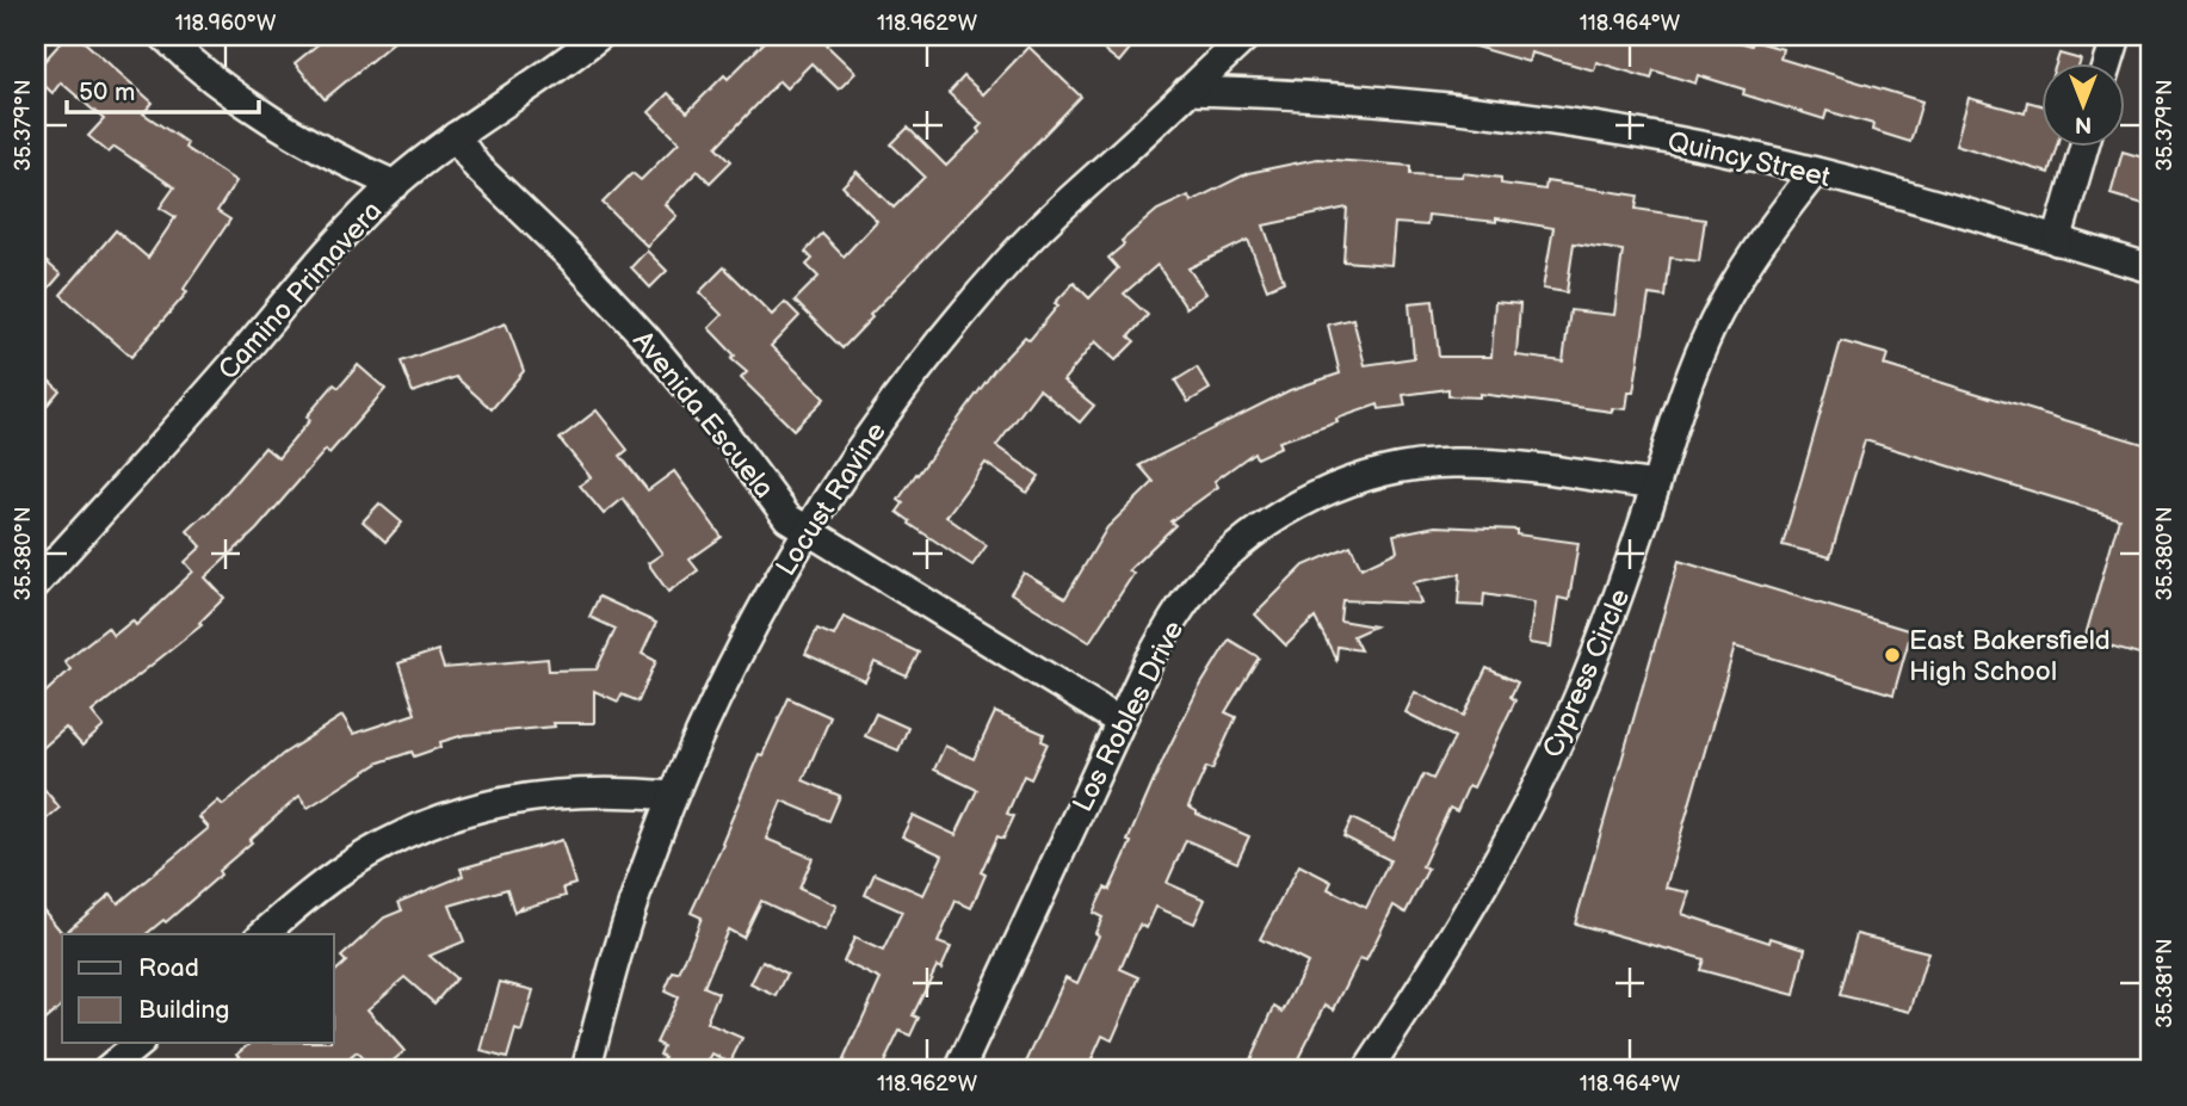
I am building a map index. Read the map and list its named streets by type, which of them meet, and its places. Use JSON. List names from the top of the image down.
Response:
{
  "streets": {
    "street": [
      "Quincy Street",
      "Camino Primavera",
      "Avenida Escuela",
      "Locust Ravine",
      "Cypress Circle",
      "Los Robles Drive"
    ]
  },
  "crossings": [
    ["Quincy Street", "Locust Ravine"],
    ["Quincy Street", "Cypress Circle"],
    ["Camino Primavera", "Avenida Escuela"],
    ["Avenida Escuela", "Locust Ravine"],
    ["Avenida Escuela", "Los Robles Drive"],
    ["Cypress Circle", "Los Robles Drive"]
  ],
  "places": ["East Bakersfield High School"],
  "legend": ["Road", "Building"],
  "scale_bar": "50 m",
  "north": "bottom",
  "coordinates": [
    "118.960°W",
    "118.962°W",
    "118.964°W",
    "35.379°N",
    "35.380°N",
    "35.381°N"
  ]
}
